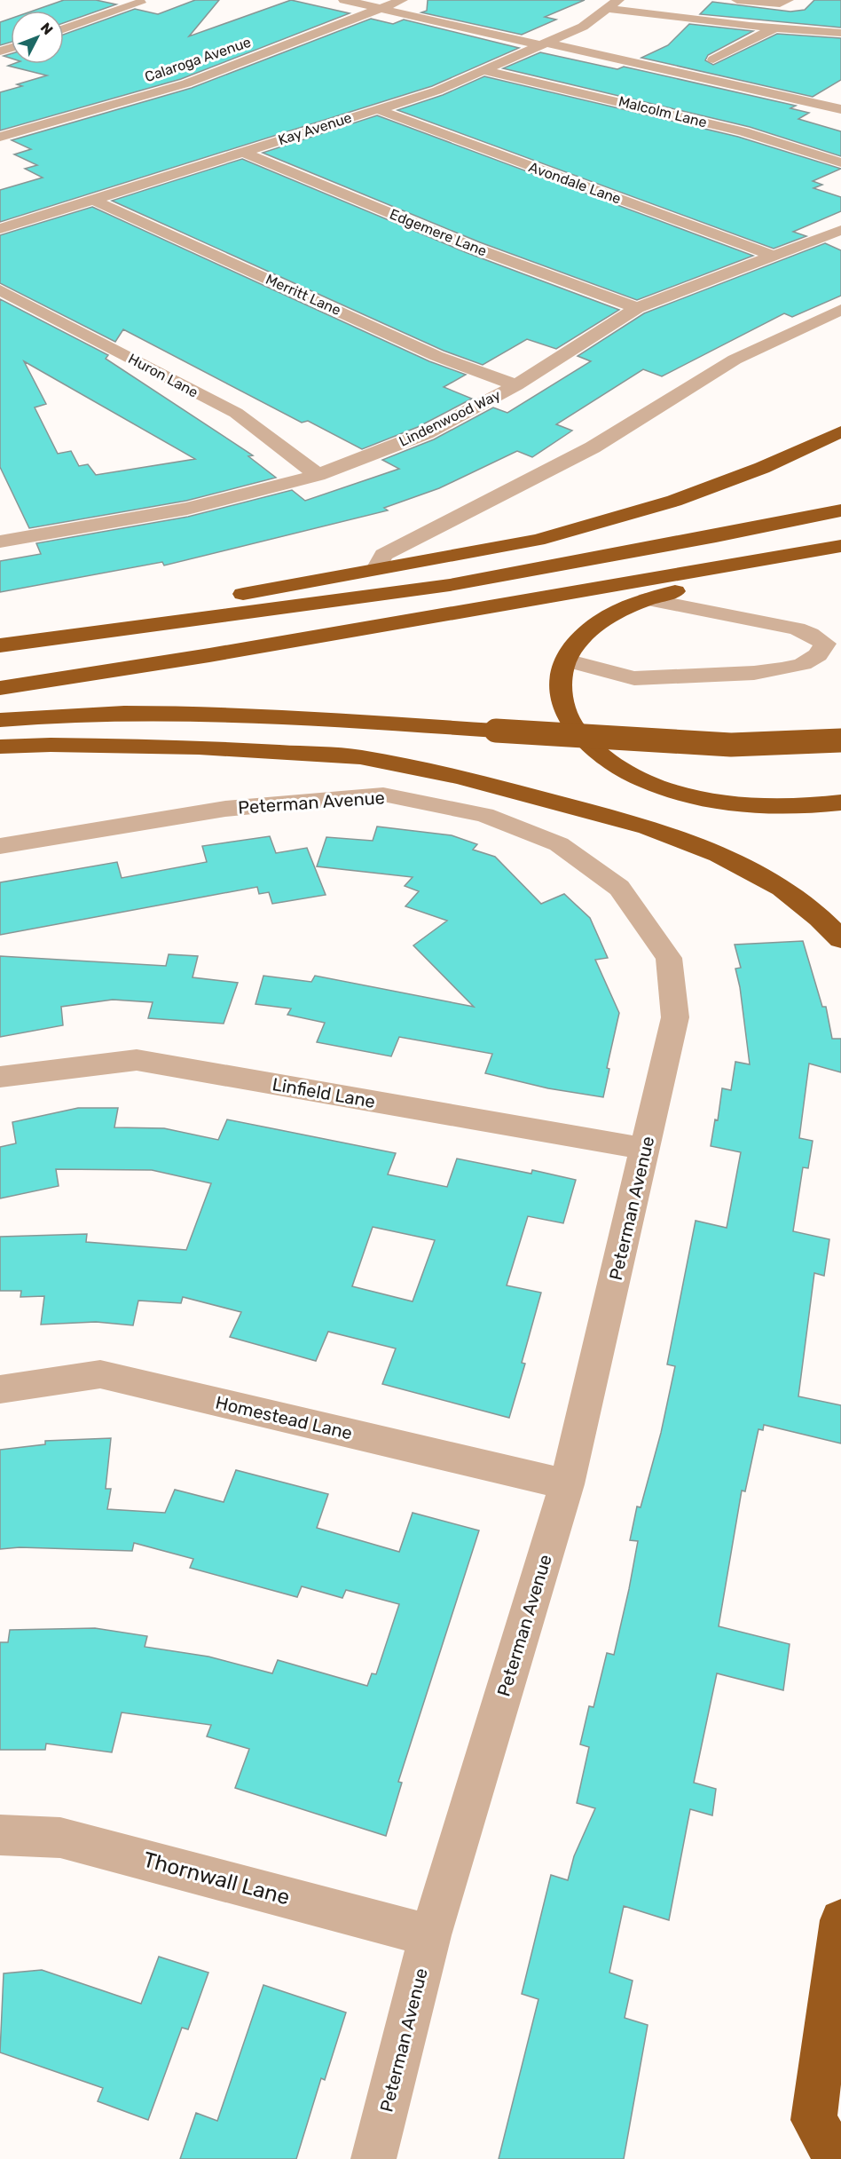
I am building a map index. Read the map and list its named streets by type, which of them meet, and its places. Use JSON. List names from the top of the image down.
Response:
{
  "streets": {
    "street": [
      "Calaroga Avenue",
      "Malcolm Lane",
      "Kay Avenue",
      "Avondale Lane",
      "Edgemere Lane",
      "Merritt Lane",
      "Huron Lane",
      "Lindenwood Way",
      "Peterman Avenue",
      "Linfield Lane",
      "Homestead Lane",
      "Thornwall Lane"
    ]
  },
  "crossings": [
    ["Malcolm Lane", "Kay Avenue"],
    ["Kay Avenue", "Avondale Lane"],
    ["Kay Avenue", "Edgemere Lane"],
    ["Kay Avenue", "Merritt Lane"],
    ["Avondale Lane", "Lindenwood Way"],
    ["Edgemere Lane", "Lindenwood Way"],
    ["Merritt Lane", "Lindenwood Way"],
    ["Huron Lane", "Lindenwood Way"],
    ["Peterman Avenue", "Linfield Lane"],
    ["Peterman Avenue", "Homestead Lane"],
    ["Peterman Avenue", "Thornwall Lane"]
  ],
  "north": "top right"
}
